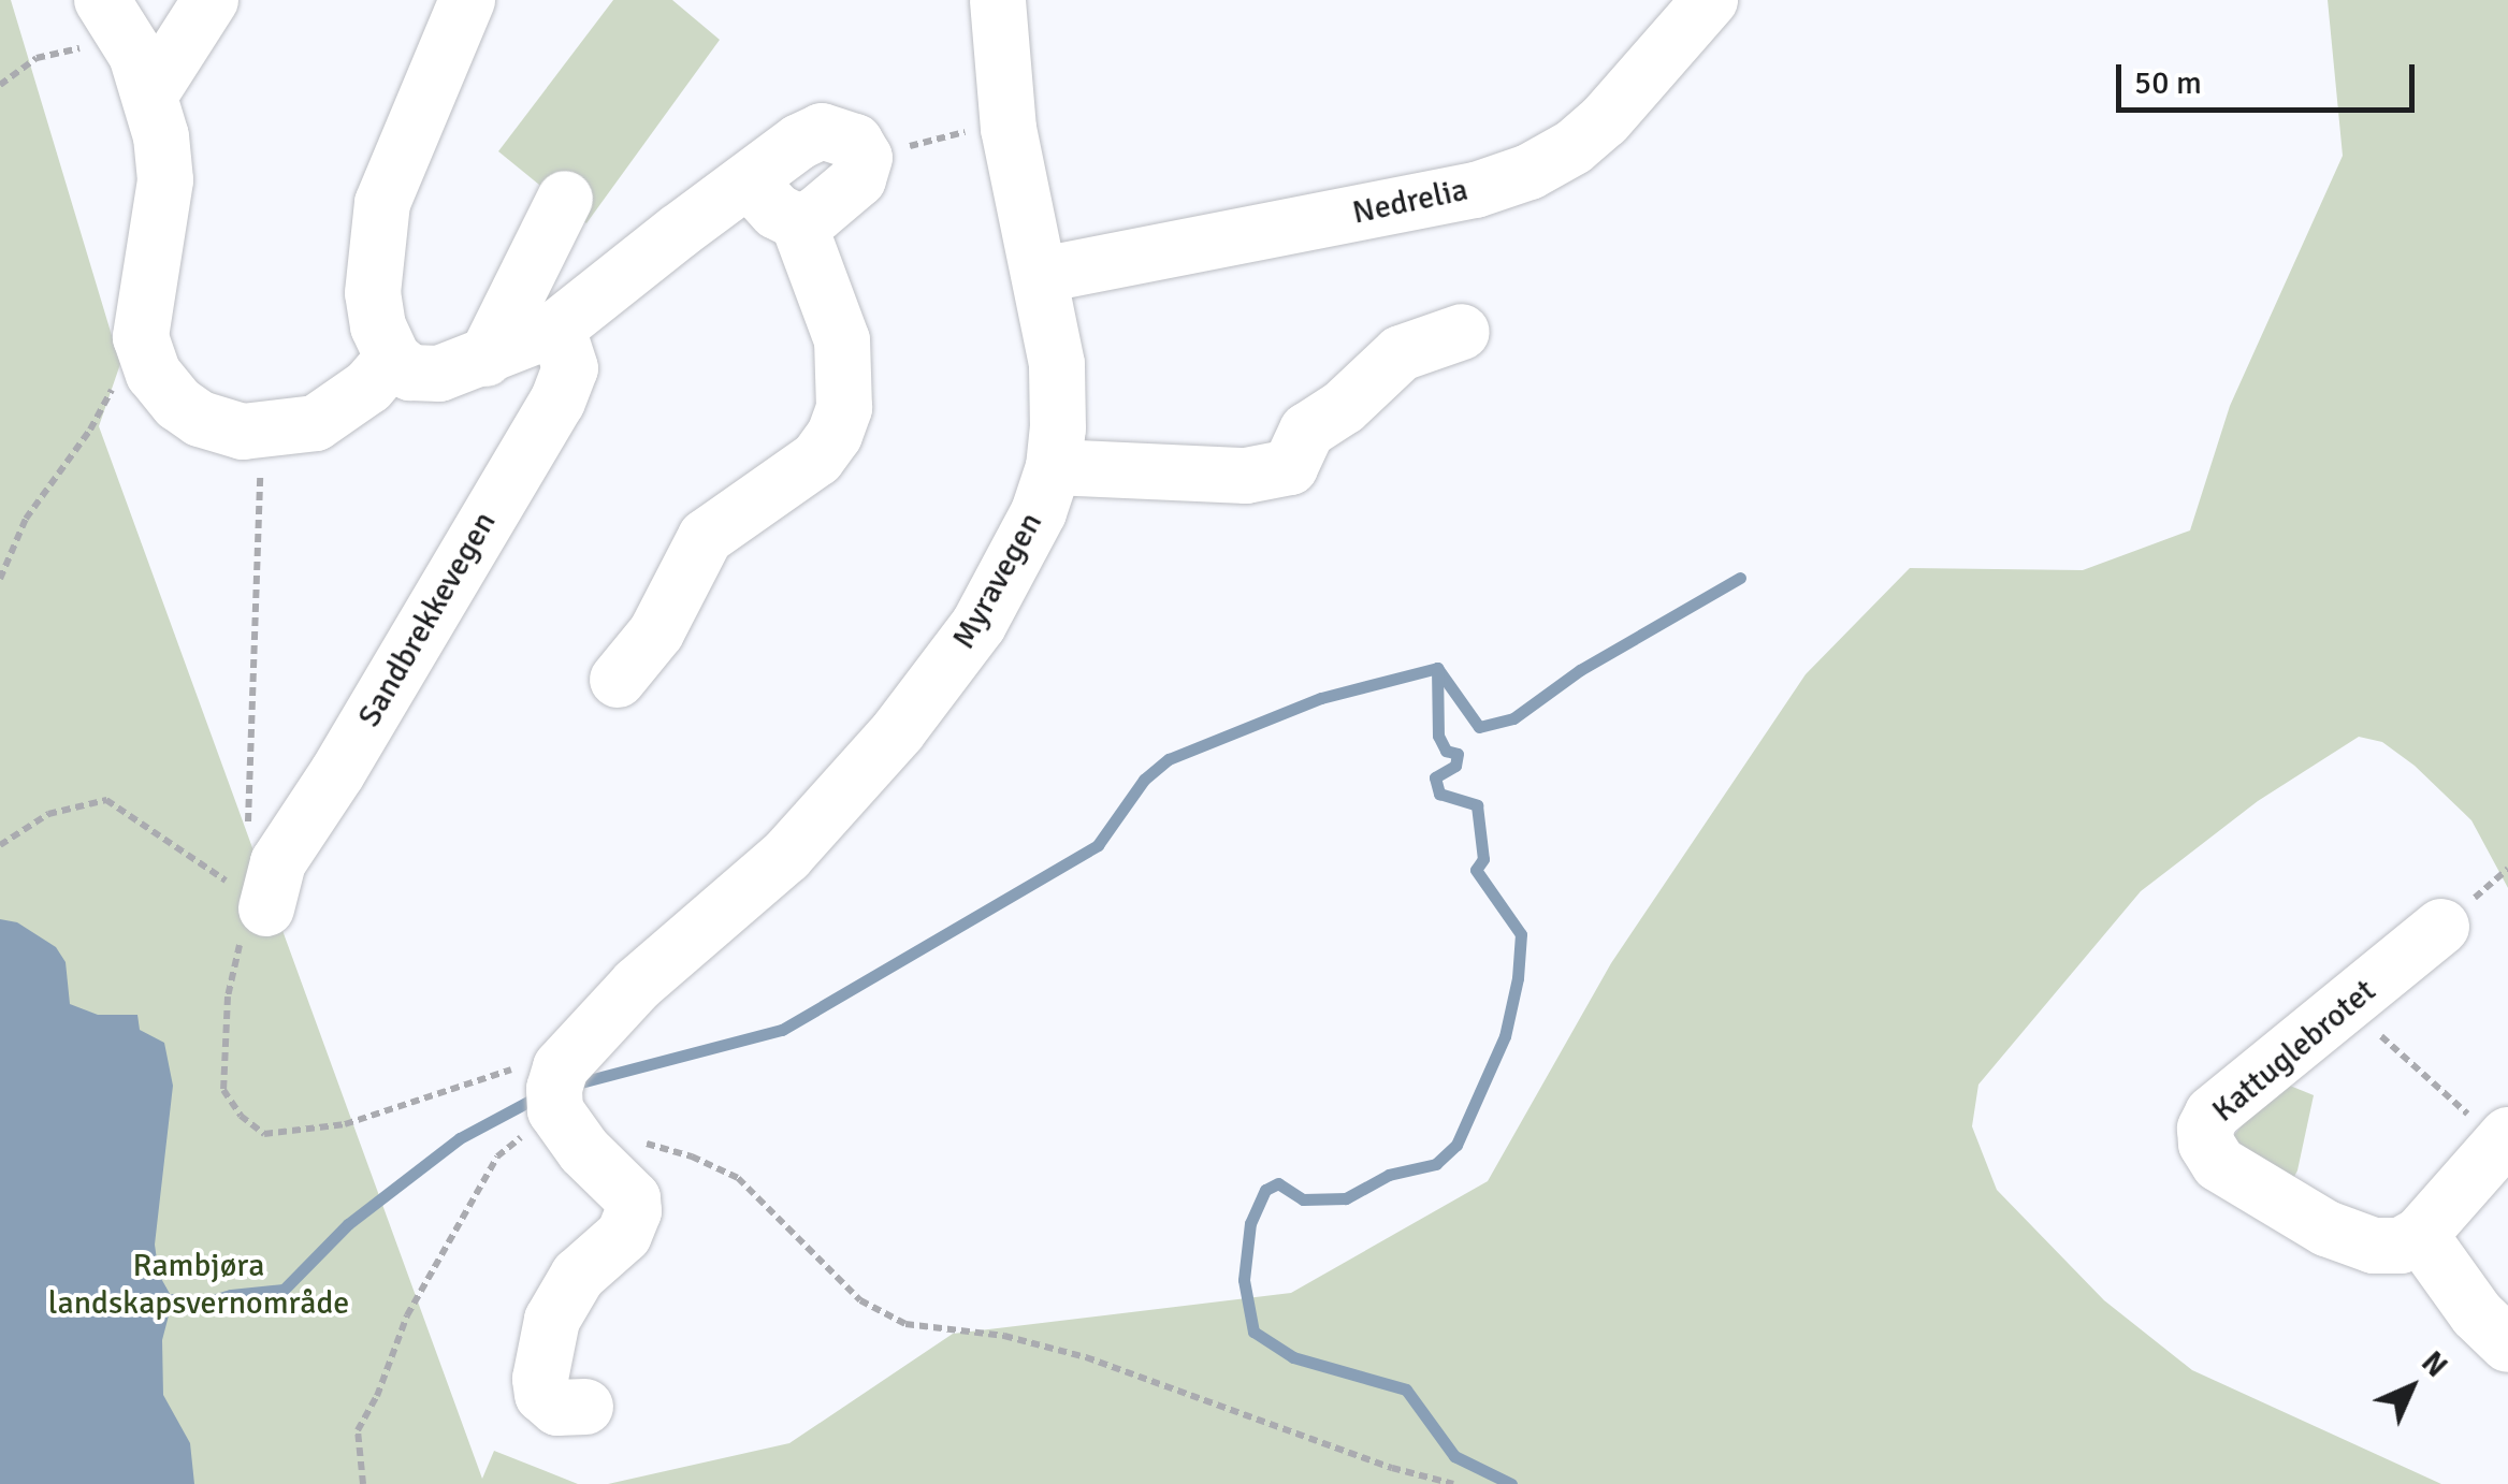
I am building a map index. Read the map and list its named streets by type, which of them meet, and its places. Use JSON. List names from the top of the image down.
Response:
{
  "streets": {
    "street": [
      "Nedrelia",
      "Myravegen",
      "Sandbrekkevegen",
      "Kattuglebrotet"
    ]
  },
  "crossings": [
    ["Nedrelia", "Myravegen"]
  ],
  "parks": ["Rambjøra landskapsvernområde"],
  "scale_bar": "50 m",
  "north": "top right"
}
